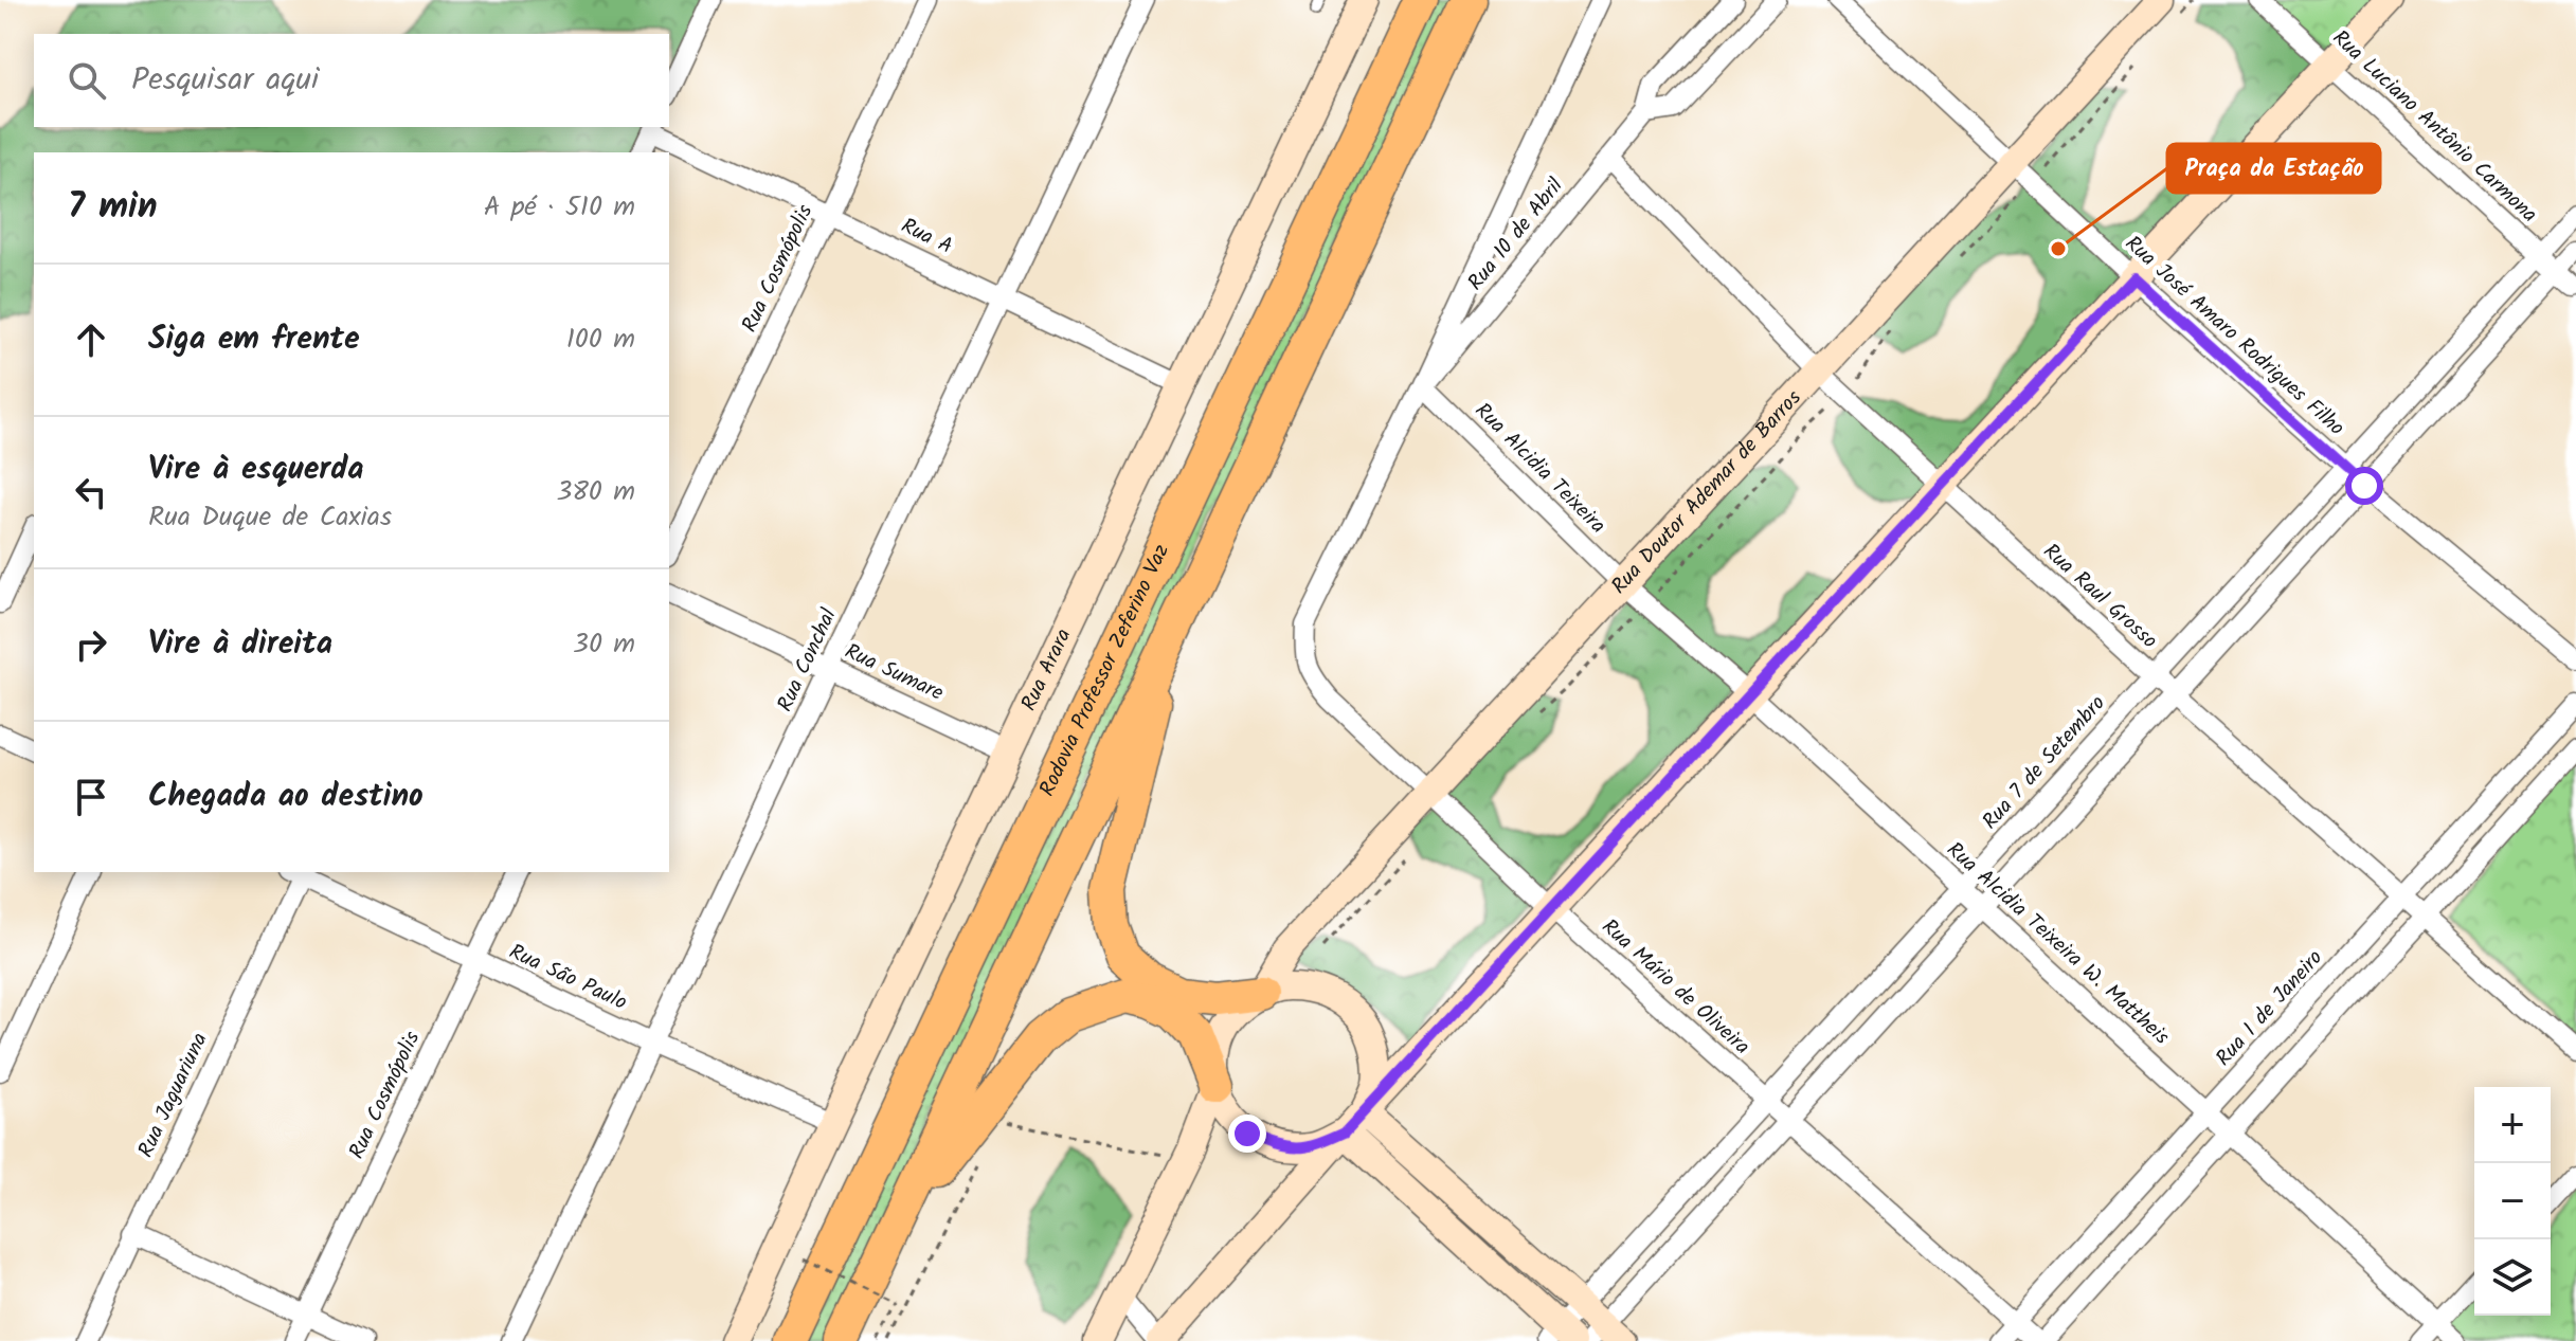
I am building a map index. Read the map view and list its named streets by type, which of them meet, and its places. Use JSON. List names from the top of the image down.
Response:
{
  "streets": {
    "highway": ["Rodovia Professor Zeferino Vaz"],
    "street": [
      "Rua Luciano Antônio Carmona",
      "Rua 10 de Abril",
      "Rua A",
      "Rua Cosmópolis",
      "Rua José Amaro Rodrigues Filho",
      "Rua Alcidia Teixeira",
      "Rua Doutor Ademar de Barros",
      "Rua Raul Grosso",
      "Rua Conchal",
      "Rua Arara",
      "Rua Sumare",
      "Rua 7 de Setembro",
      "Rua Alcidia Teixeira W. Mattheis",
      "Rua São Paulo",
      "Rua Mário de Oliveira",
      "Rua 1 de Janeiro",
      "Rua Jaguariuna"
    ]
  },
  "crossings": [
    ["Rua Luciano Antônio Carmona", "Rua 7 de Setembro"],
    ["Rua 10 de Abril", "Rua Alcidia Teixeira"],
    ["Rua 10 de Abril", "Rua Raul Grosso"],
    ["Rua 10 de Abril", "Rua Mário de Oliveira"],
    ["Rua A", "Rua Cosmópolis"],
    ["Rua A", "Rua Conchal"],
    ["Rua A", "Rua Arara"],
    ["Rua Cosmópolis", "Rua São Paulo"],
    ["Rua José Amaro Rodrigues Filho", "Rua Doutor Ademar de Barros"],
    ["Rua José Amaro Rodrigues Filho", "Rua 7 de Setembro"],
    ["Rua Alcidia Teixeira", "Rua Doutor Ademar de Barros"],
    ["Rua Alcidia Teixeira", "Rua Alcidia Teixeira W. Mattheis"],
    ["Rua Alcidia Teixeira", "Rua Mário de Oliveira"],
    ["Rua Doutor Ademar de Barros", "Rua Raul Grosso"],
    ["Rua Doutor Ademar de Barros", "Rua Alcidia Teixeira W. Mattheis"],
    ["Rua Doutor Ademar de Barros", "Rua Mário de Oliveira"],
    ["Rua Raul Grosso", "Rua 7 de Setembro"],
    ["Rua Raul Grosso", "Rua 1 de Janeiro"],
    ["Rua Conchal", "Rua Sumare"],
    ["Rua Conchal", "Rua São Paulo"],
    ["Rua Arara", "Rua Sumare"],
    ["Rua Arara", "Rua São Paulo"],
    ["Rua 7 de Setembro", "Rua Alcidia Teixeira W. Mattheis"],
    ["Rua 7 de Setembro", "Rua Mário de Oliveira"],
    ["Rua Alcidia Teixeira W. Mattheis", "Rua 1 de Janeiro"],
    ["Rua São Paulo", "Rua Jaguariuna"],
    ["Rua Mário de Oliveira", "Rua 1 de Janeiro"]
  ],
  "places": ["Praça da Estação"],
  "page": {
    "search": "Pesquisar aqui",
    "heading": ["7 min", "A pé · 510 m"],
    "list": [
      ["Siga em frente", "100 m"],
      ["Vire à esquerda", "Rua Duque de Caxias", "380 m"],
      ["Vire à direita", "30 m"],
      "Chegada ao destino"
    ],
    "map_buttons": ["+", "−"]
  }
}
